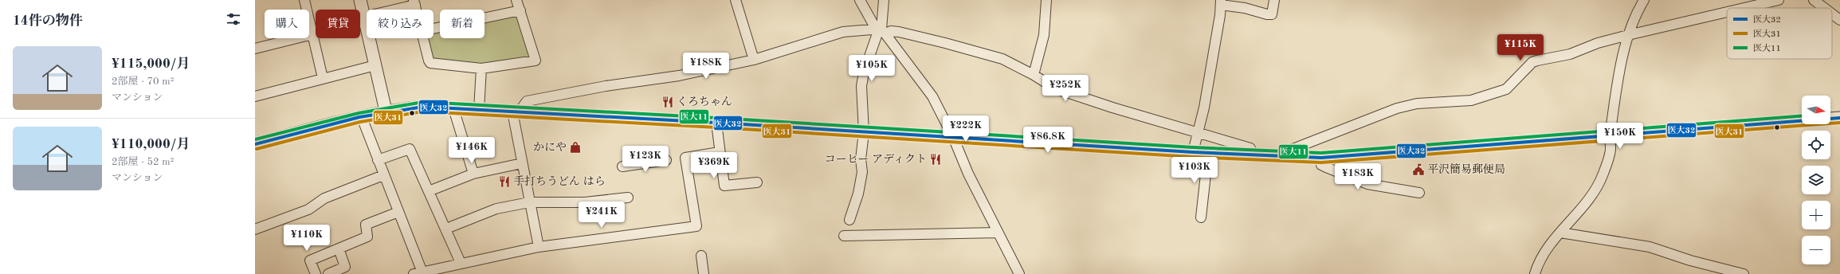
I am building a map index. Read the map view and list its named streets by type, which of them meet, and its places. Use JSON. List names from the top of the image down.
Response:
{
  "places": {
    "restaurant": ["くろちゃん", "コーヒー アディクト", "手打ちうどん はら"],
    "shop": ["かにや"],
    "public building": ["平沢簡易郵便局"]
  },
  "lines": ["transit line 医大11", "transit line 医大32", "transit line 医大31"],
  "legend": ["医大32", "医大31", "医大11"],
  "north": "right",
  "page": {
    "heading": "14件の物件",
    "chip": [
      "購入",
      "賃貸",
      "絞り込み",
      "新着"
    ],
    "price": [
      "¥115K",
      "¥188K",
      "¥105K",
      "¥252K",
      "¥222K",
      "¥150K",
      "¥86.8K",
      "¥146K",
      "¥123K",
      "¥369K",
      "¥103K",
      "¥183K",
      "¥241K",
      "¥110K"
    ],
    "list": [
      {
        "name": "¥115,000/月",
        "note": "2部屋 · 70 m² · マンション"
      },
      {
        "name": "¥110,000/月",
        "note": "2部屋 · 52 m² · マンション"
      }
    ],
    "map_buttons": ["+", "−"]
  }
}
